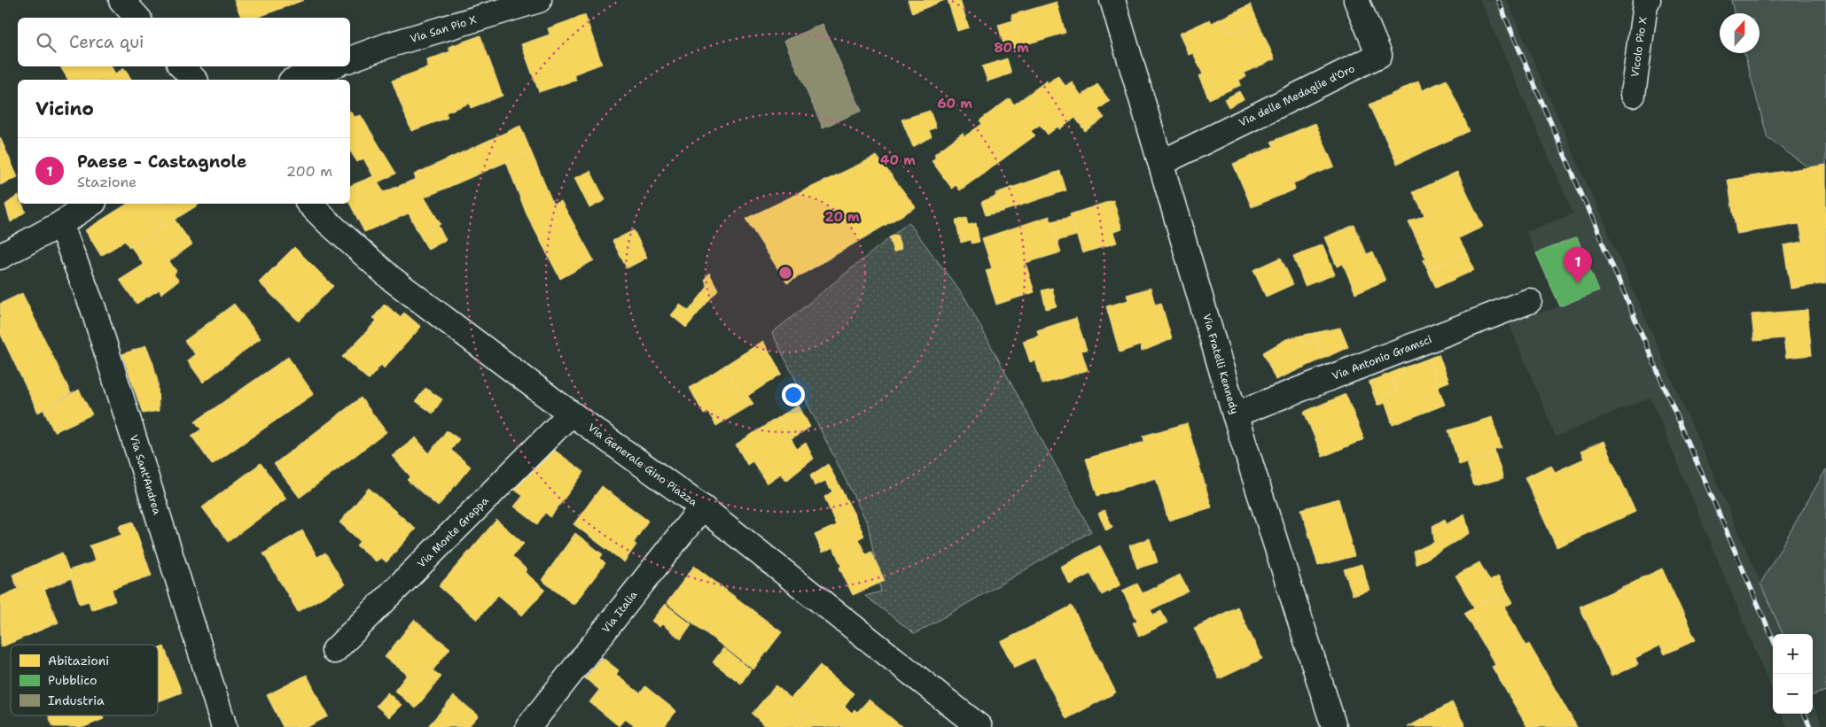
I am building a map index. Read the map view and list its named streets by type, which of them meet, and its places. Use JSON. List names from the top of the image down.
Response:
{
  "streets": {
    "street": [
      "Via San Pio X",
      "Vicolo Pio X",
      "Via delle Medaglie d'Oro",
      "Via Antonio Gramsci",
      "Via Fratelli Kennedy",
      "Via Generale Gino Piazza",
      "Via Sant'Andrea",
      "Via Monte Grappa",
      "Via Italia"
    ]
  },
  "crossings": [
    ["Via delle Medaglie d'Oro", "Via Fratelli Kennedy"],
    ["Via Antonio Gramsci", "Via Fratelli Kennedy"],
    ["Via Generale Gino Piazza", "Via Monte Grappa"],
    ["Via Generale Gino Piazza", "Via Italia"]
  ],
  "legend": ["Abitazioni", "Pubblico", "Industria"],
  "north": "top",
  "page": {
    "search": "Cerca qui",
    "heading": "Vicino",
    "list": [
      {
        "mark": "1",
        "name": "Paese - Castagnole",
        "note": "Stazione",
        "value": "200 m"
      }
    ],
    "pins": "1",
    "map_buttons": ["+", "−"]
  },
  "rings": [
    "80 m",
    "60 m",
    "40 m",
    "20 m"
  ]
}
